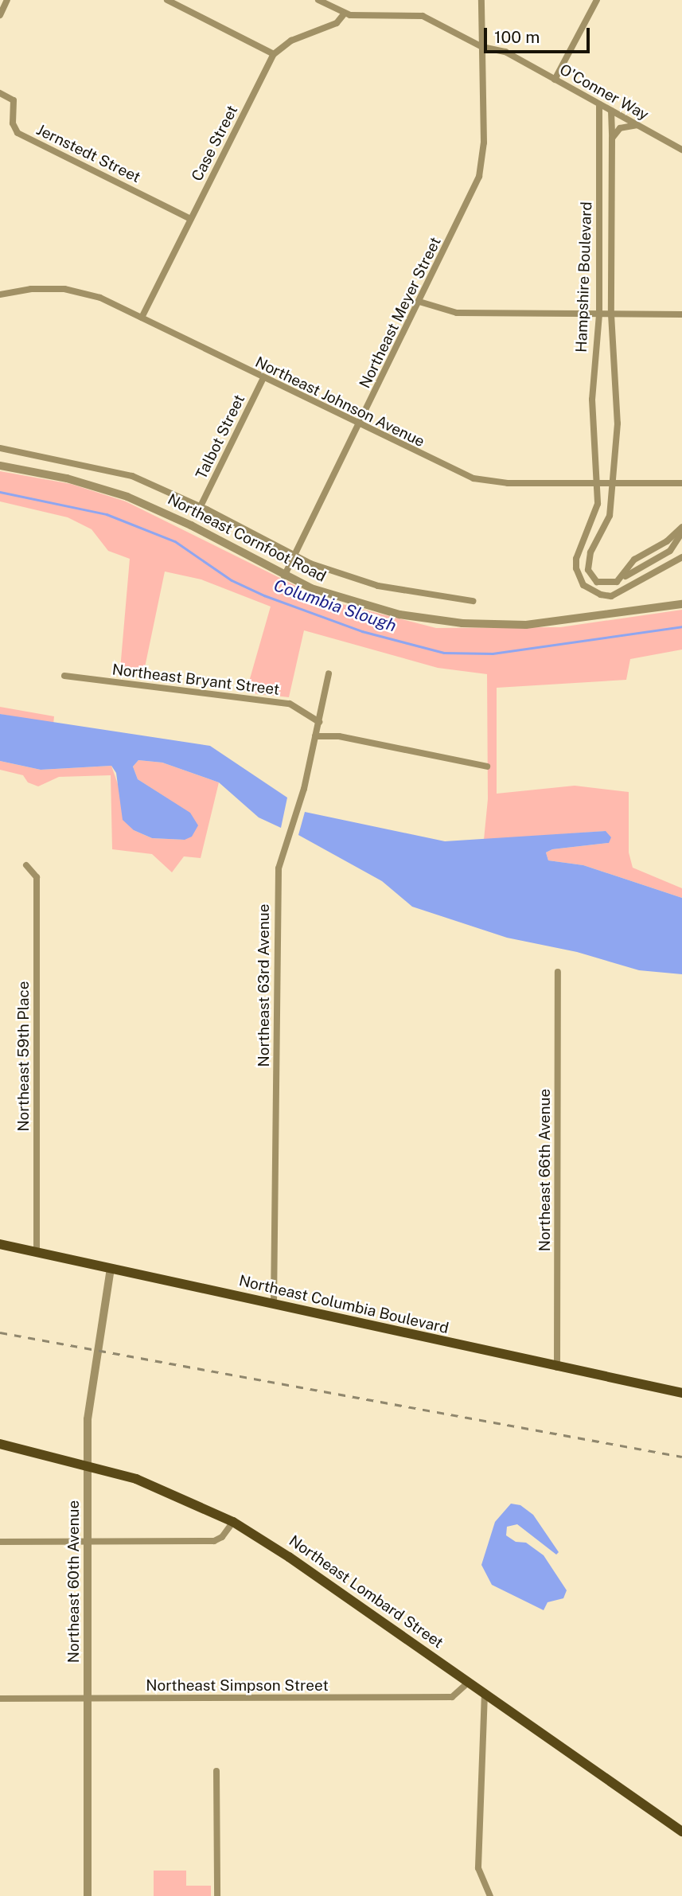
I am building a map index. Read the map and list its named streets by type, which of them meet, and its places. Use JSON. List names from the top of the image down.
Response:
{
  "streets": {
    "main road": ["Northeast Columbia Boulevard", "Northeast Lombard Street"],
    "street": [
      "O'Conner Way",
      "Case Street",
      "Jernstedt Street",
      "Hampshire Boulevard",
      "Northeast Meyer Street",
      "Northeast Johnson Avenue",
      "Talbot Street",
      "Northeast Cornfoot Road",
      "Northeast Bryant Street",
      "Northeast 63rd Avenue",
      "Northeast 59th Place",
      "Northeast 66th Avenue",
      "Northeast 60th Avenue",
      "Northeast Simpson Street"
    ]
  },
  "crossings": [
    ["O'Conner Way", "Case Street"],
    ["O'Conner Way", "Hampshire Boulevard"],
    ["O'Conner Way", "Northeast Meyer Street"],
    ["Case Street", "Jernstedt Street"],
    ["Case Street", "Northeast Johnson Avenue"],
    ["Hampshire Boulevard", "Northeast Johnson Avenue"],
    ["Northeast Meyer Street", "Northeast Johnson Avenue"],
    ["Northeast Meyer Street", "Northeast Cornfoot Road"],
    ["Northeast Johnson Avenue", "Talbot Street"],
    ["Northeast Bryant Street", "Northeast 63rd Avenue"],
    ["Northeast 63rd Avenue", "Northeast Columbia Boulevard"],
    ["Northeast 59th Place", "Northeast Columbia Boulevard"],
    ["Northeast 66th Avenue", "Northeast Columbia Boulevard"],
    ["Northeast Columbia Boulevard", "Northeast 60th Avenue"],
    ["Northeast 60th Avenue", "Northeast Lombard Street"],
    ["Northeast 60th Avenue", "Northeast Simpson Street"],
    ["Northeast Lombard Street", "Northeast Simpson Street"]
  ],
  "water": ["Columbia Slough"],
  "scale_bar": "100 m"
}
